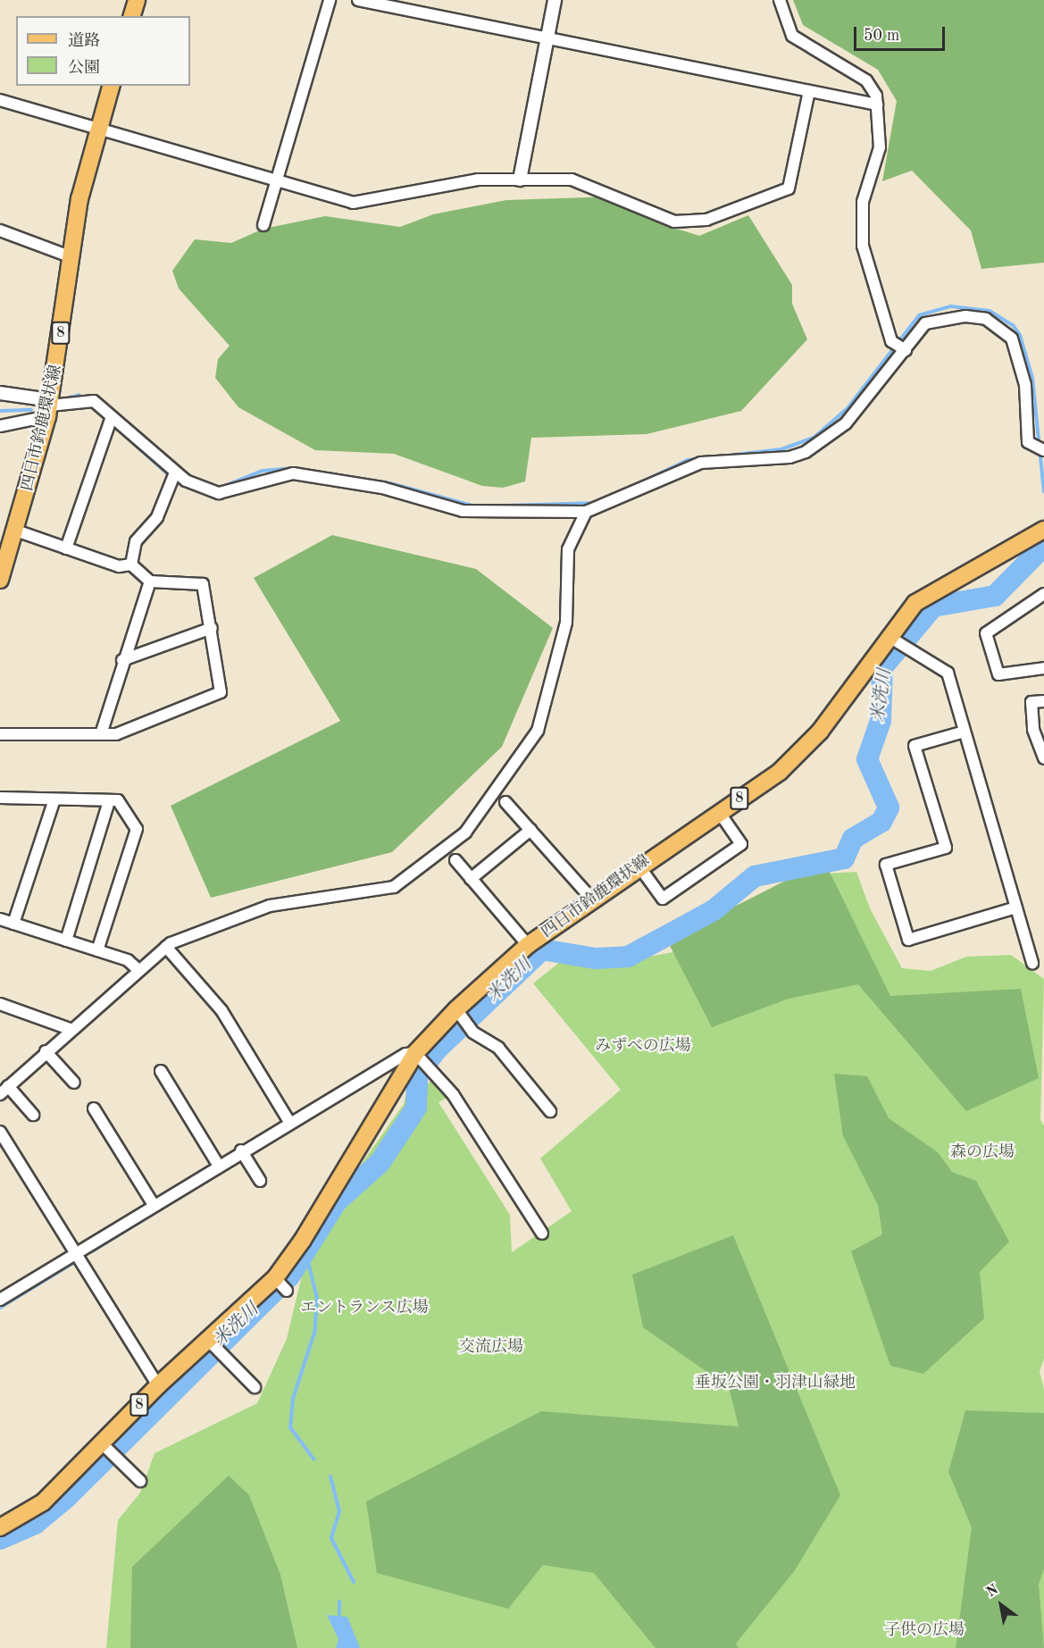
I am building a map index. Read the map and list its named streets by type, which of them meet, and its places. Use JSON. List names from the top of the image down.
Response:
{
  "streets": {
    "main road": ["8", "四日市鈴鹿環状線"]
  },
  "water": ["米洗川"],
  "parks": [
    "みずべの広場",
    "森の広場",
    "エントランス広場",
    "交流広場",
    "垂坂公園・羽津山緑地",
    "子供の広場"
  ],
  "legend": ["道路", "公園"],
  "scale_bar": "50 m",
  "north": "top left"
}
